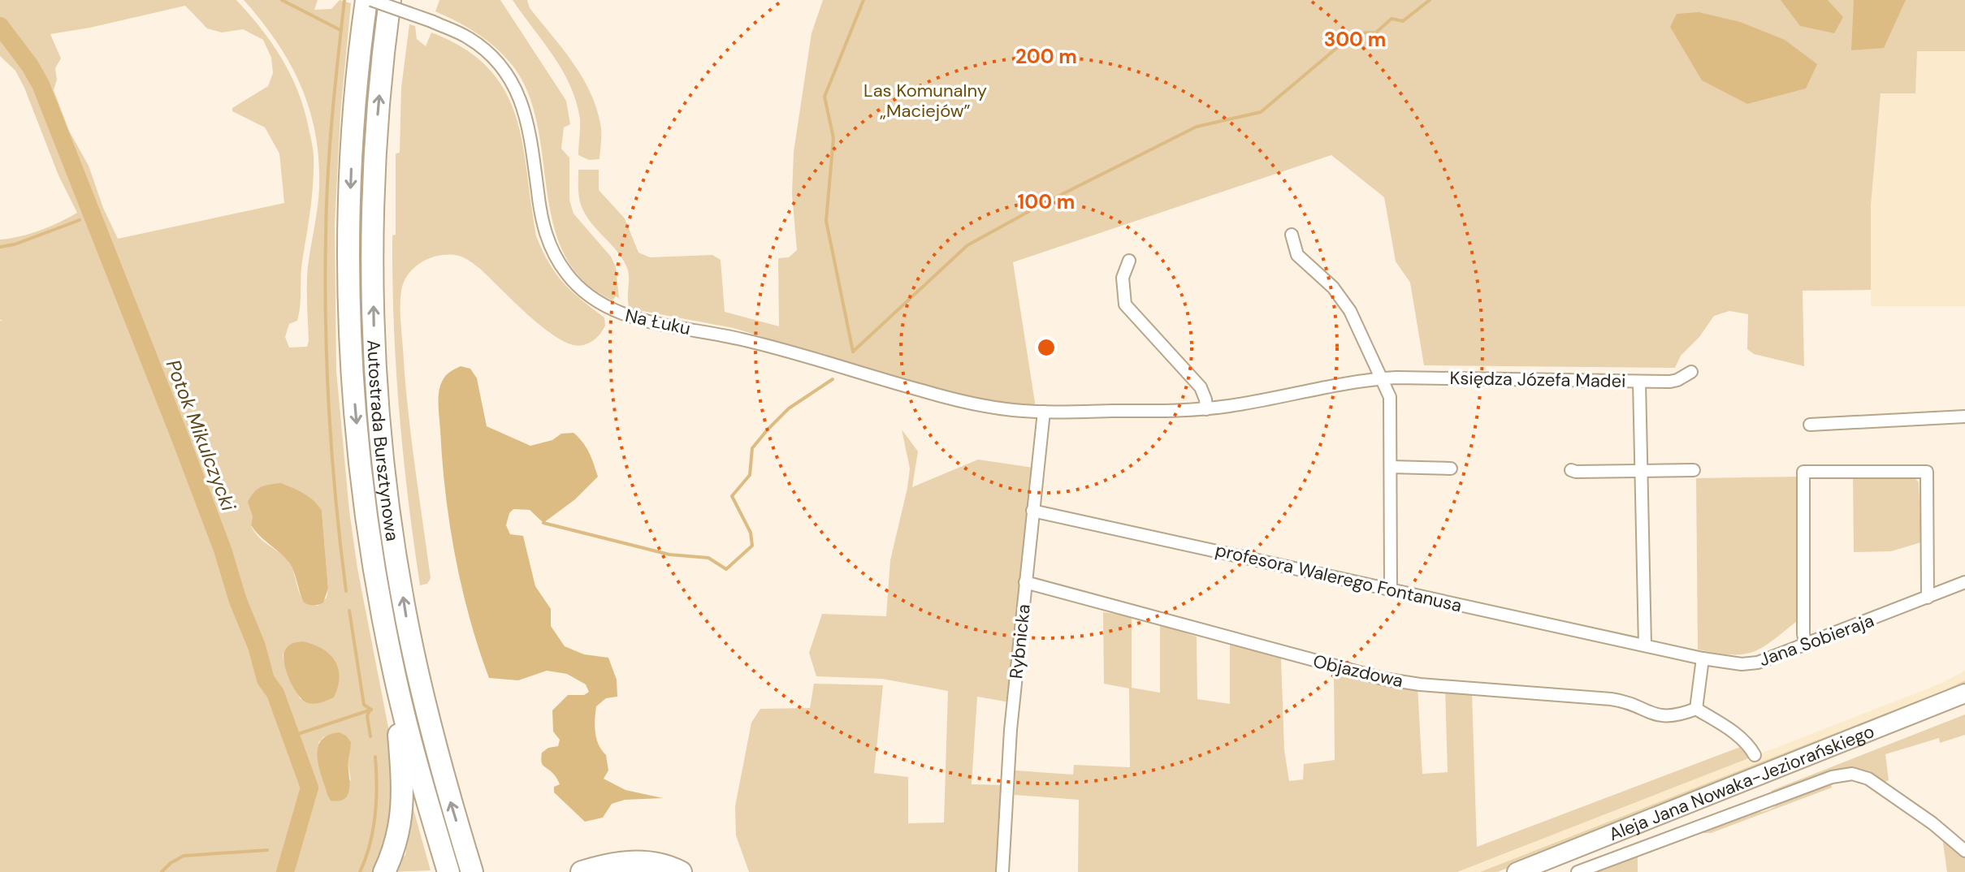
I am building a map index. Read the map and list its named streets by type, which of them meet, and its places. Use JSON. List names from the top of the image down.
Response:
{
  "streets": {
    "highway": ["Autostrada Bursztynowa"],
    "main road": ["Aleja Jana Nowaka-Jeziorańskiego"],
    "street": [
      "Na Łuku",
      "Księdza Józefa Madei",
      "profesora Walerego Fontanusa",
      "Jana Sobieraja",
      "Rybnicka",
      "Objazdowa"
    ]
  },
  "crossings": [
    ["Na Łuku", "Księdza Józefa Madei"],
    ["Na Łuku", "Autostrada Bursztynowa"],
    ["Na Łuku", "Rybnicka"],
    ["Księdza Józefa Madei", "Rybnicka"],
    ["profesora Walerego Fontanusa", "Jana Sobieraja"],
    ["profesora Walerego Fontanusa", "Rybnicka"],
    ["Rybnicka", "Objazdowa"]
  ],
  "water": ["Potok Mikulczycki"],
  "parks": ["Las Komunalny „Maciejów”"],
  "rings": ["300 m", "200 m", "100 m"]
}
